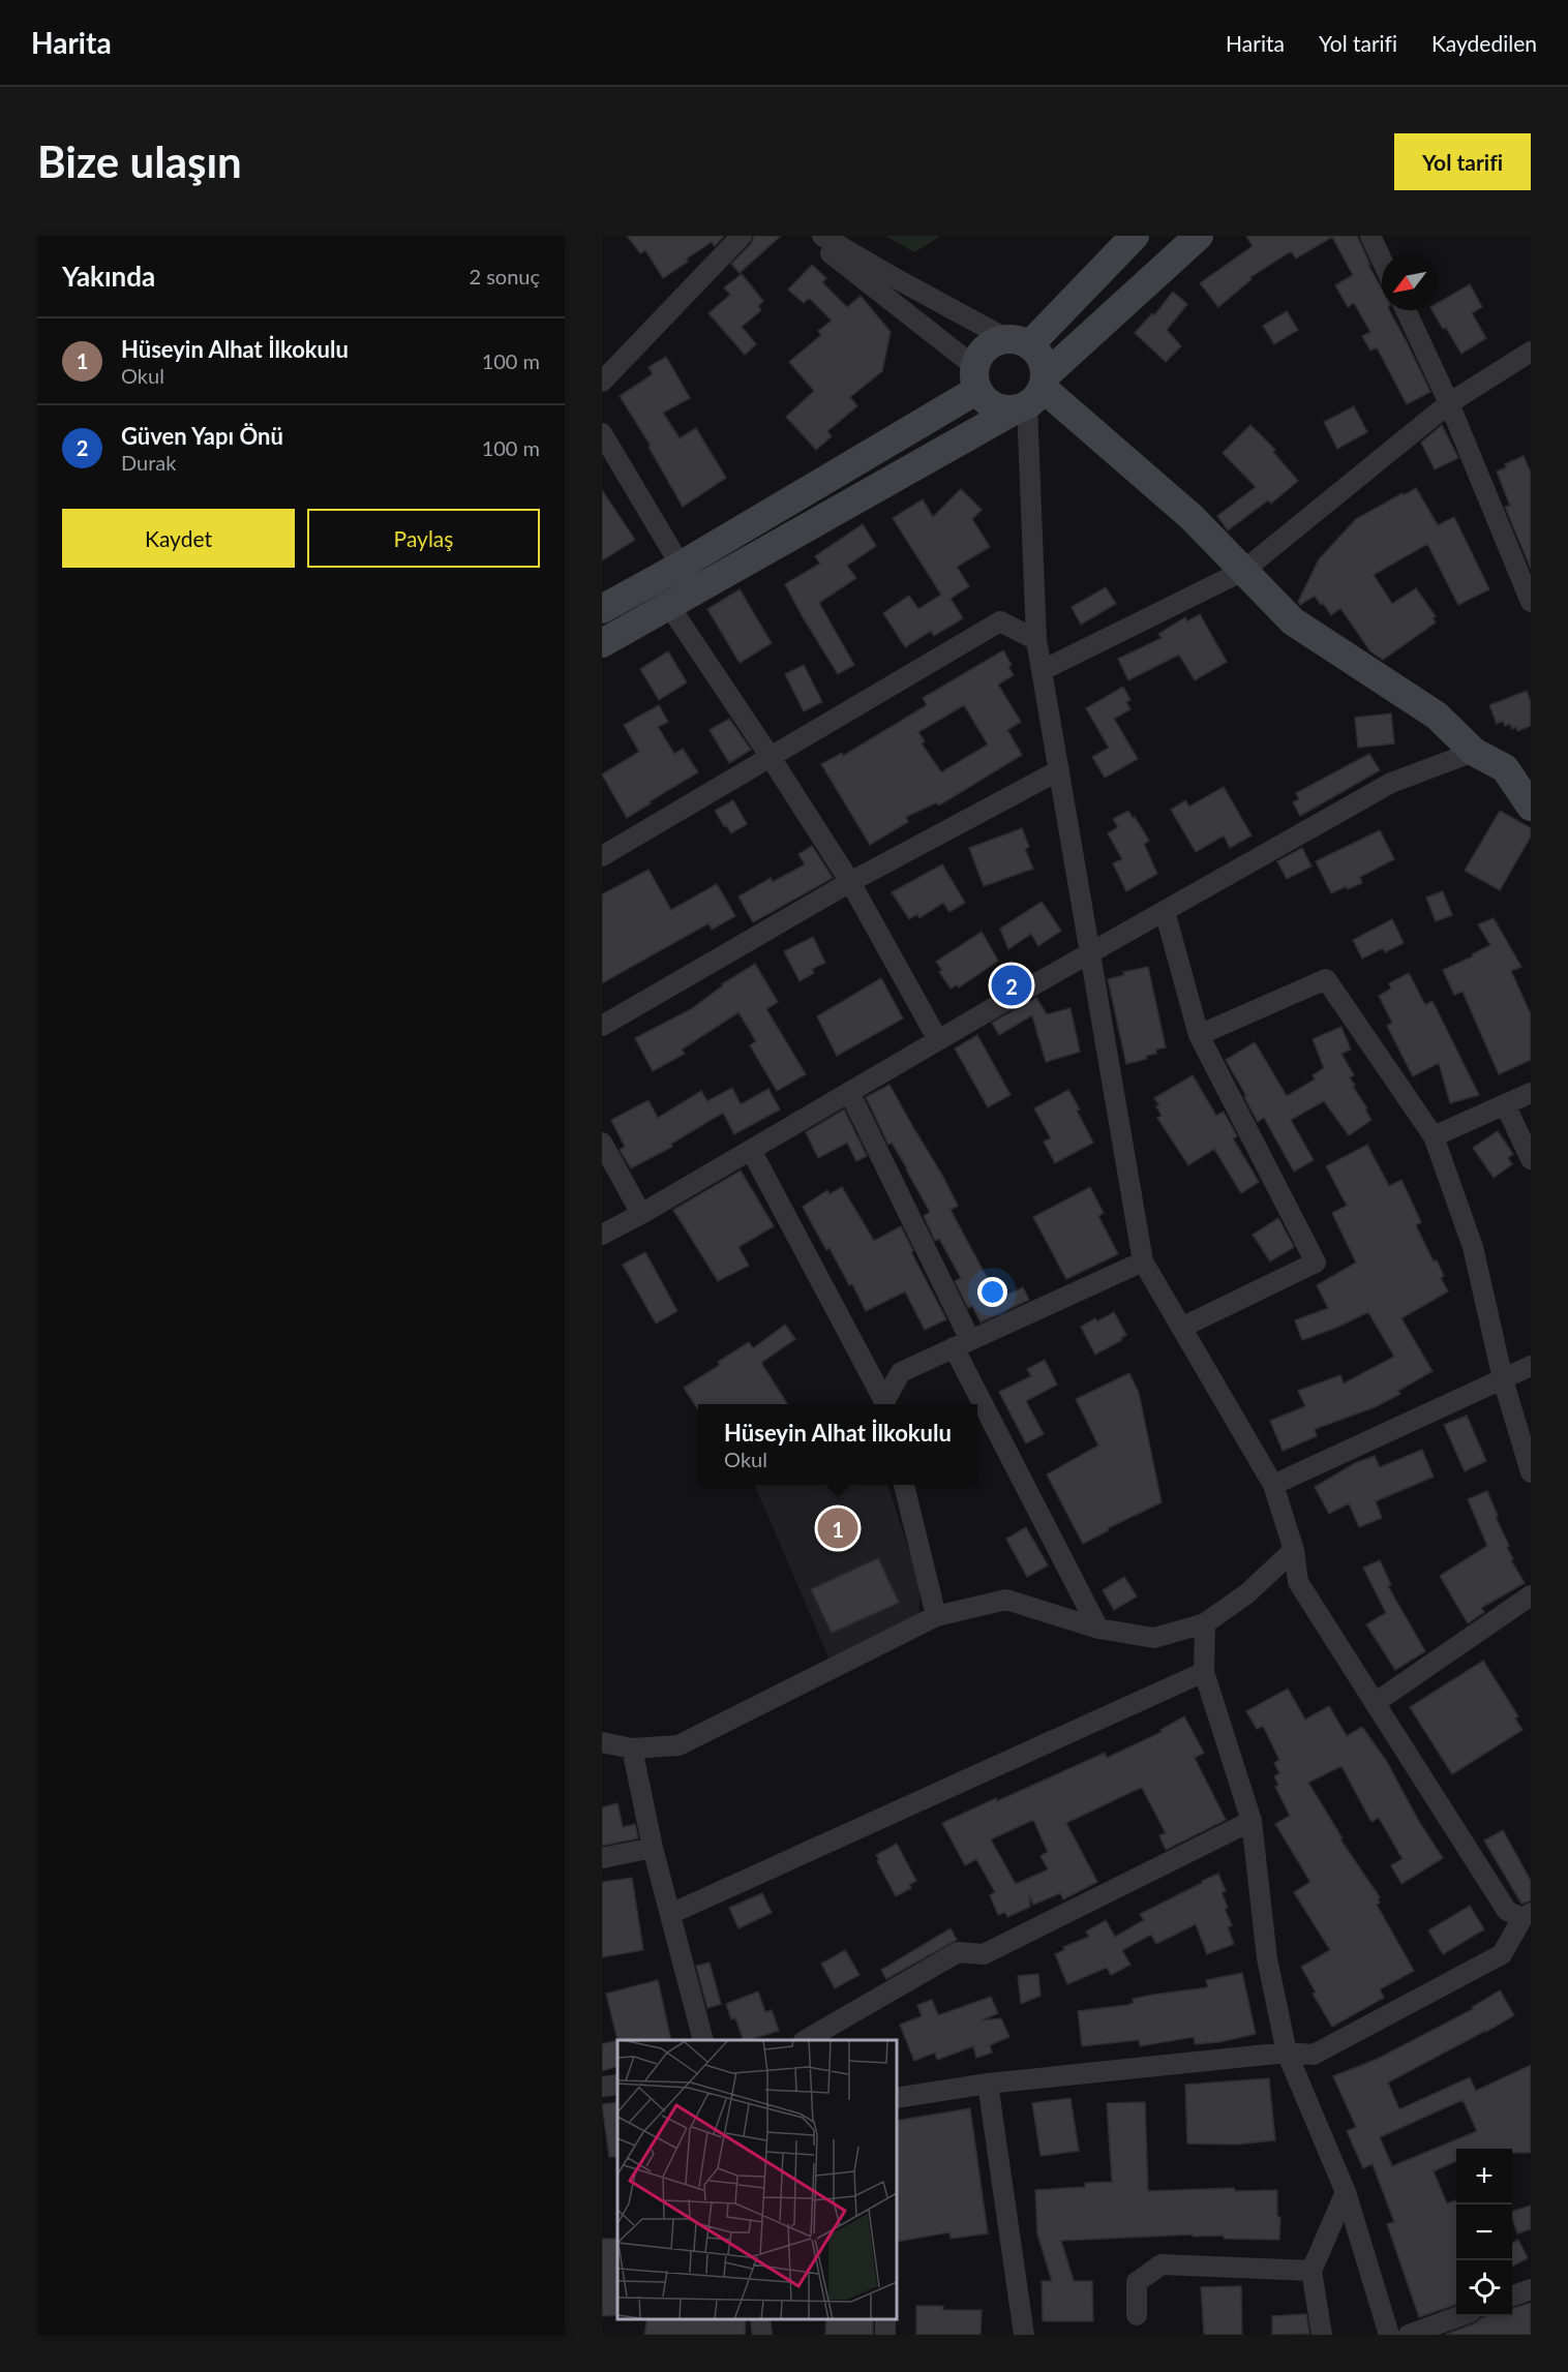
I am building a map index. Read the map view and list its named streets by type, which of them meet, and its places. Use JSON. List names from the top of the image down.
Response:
{
  "north": "bottom left",
  "page": {
    "header": "Harita",
    "nav": ["Harita", "Yol tarifi", "Kaydedilen"],
    "buttons": [
      "Yol tarifi",
      ["Kaydet", "Paylaş"]
    ],
    "title": "Bize ulaşın",
    "heading": ["Yakında", "2 sonuç"],
    "list": [
      {
        "mark": "1",
        "name": "Hüseyin Alhat İlkokulu",
        "note": "Okul",
        "value": "100 m"
      },
      {
        "mark": "2",
        "name": "Güven Yapı Önü",
        "note": "Durak",
        "value": "100 m"
      }
    ],
    "pins": ["2", "1"],
    "popup": ["Hüseyin Alhat İlkokulu", "Okul"],
    "map_buttons": ["+", "−"]
  }
}
